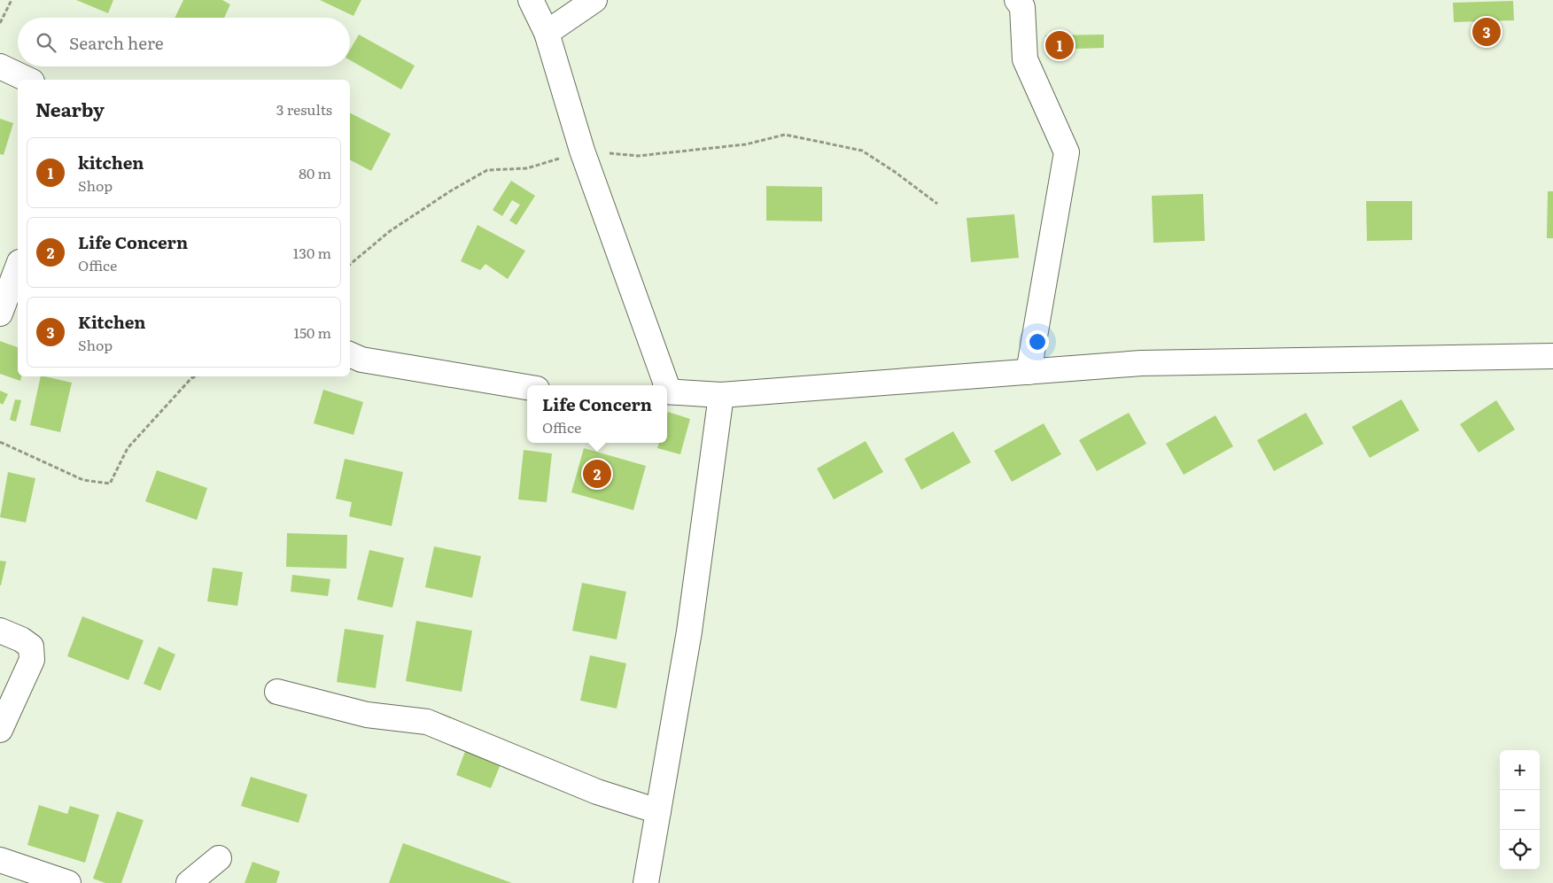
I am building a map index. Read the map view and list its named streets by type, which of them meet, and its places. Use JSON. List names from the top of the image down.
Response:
{
  "page": {
    "pins": ["3", "1", "2"],
    "search": "Search here",
    "heading": ["Nearby", "3 results"],
    "list": [
      {
        "mark": "1",
        "name": "kitchen",
        "note": "Shop",
        "value": "80 m"
      },
      {
        "mark": "2",
        "name": "Life Concern",
        "note": "Office",
        "value": "130 m"
      },
      {
        "mark": "3",
        "name": "Kitchen",
        "note": "Shop",
        "value": "150 m"
      }
    ],
    "popup": ["Life Concern", "Office"],
    "map_buttons": ["+", "−"]
  }
}
